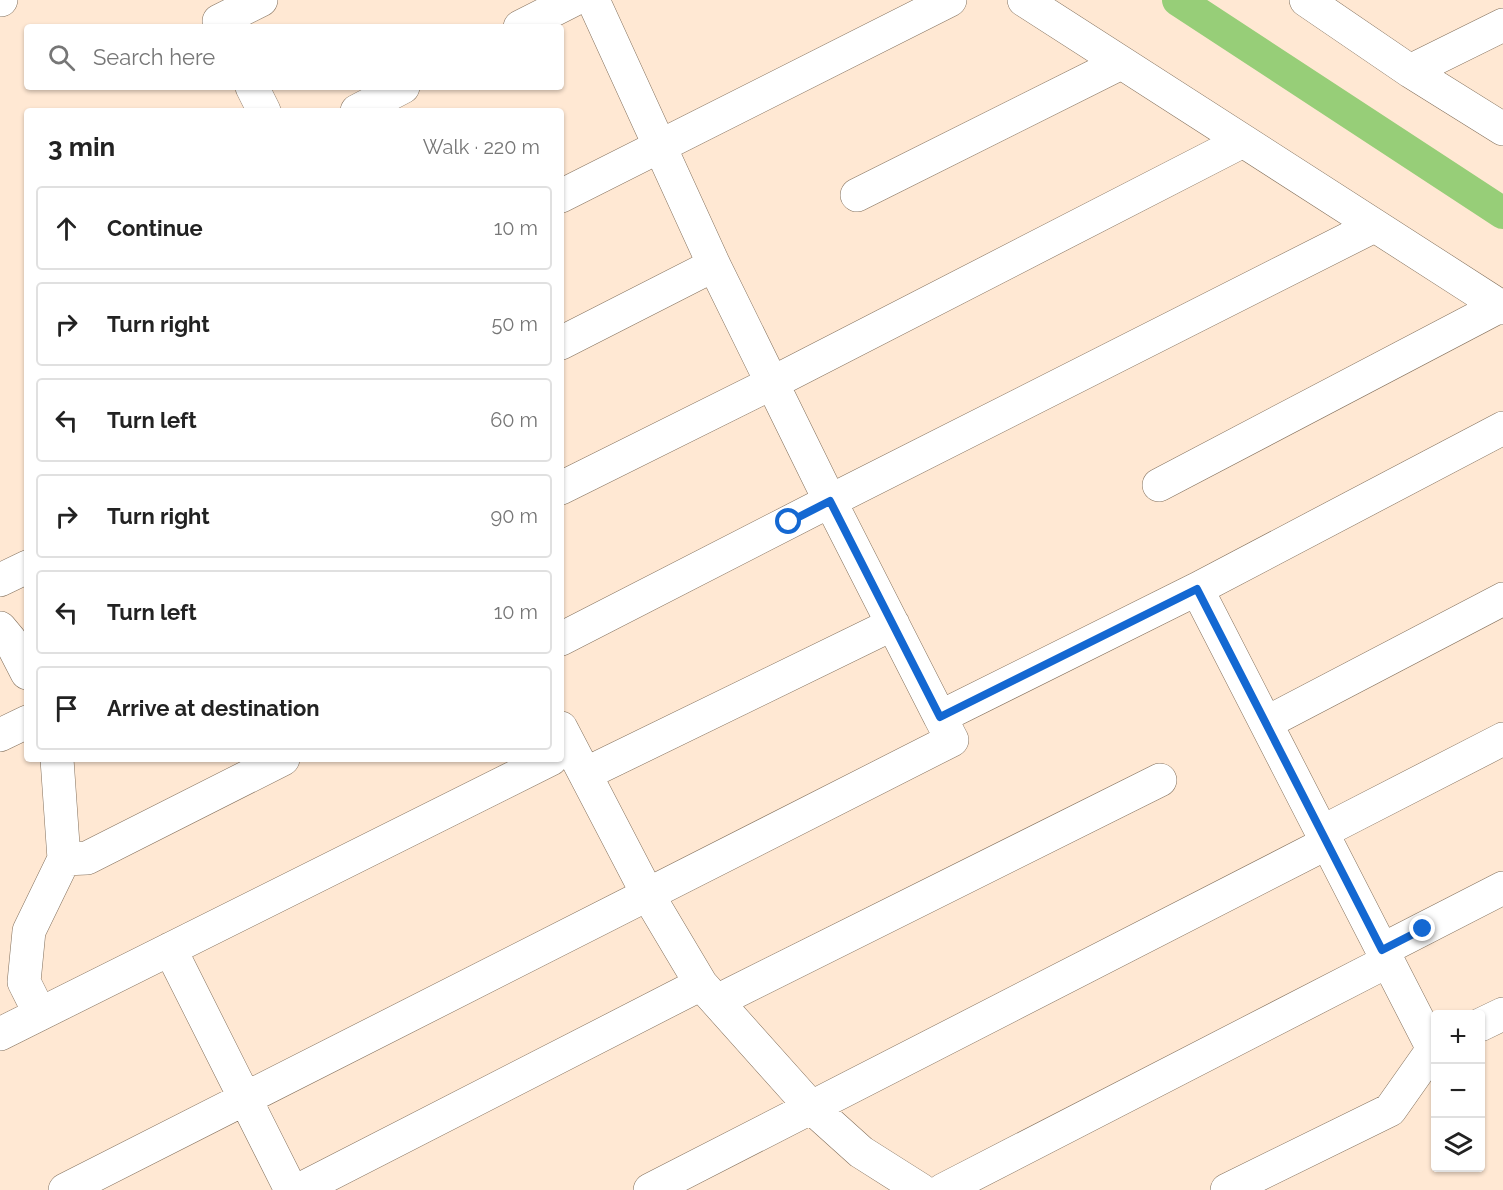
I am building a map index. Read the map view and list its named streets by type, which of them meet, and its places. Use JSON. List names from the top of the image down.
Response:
{
  "page": {
    "search": "Search here",
    "heading": ["3 min", "Walk · 220 m"],
    "list": [
      ["Continue", "10 m"],
      ["Turn right", "50 m"],
      ["Turn left", "60 m"],
      ["Turn right", "90 m"],
      ["Turn left", "10 m"],
      "Arrive at destination"
    ],
    "map_buttons": ["+", "−"]
  }
}
